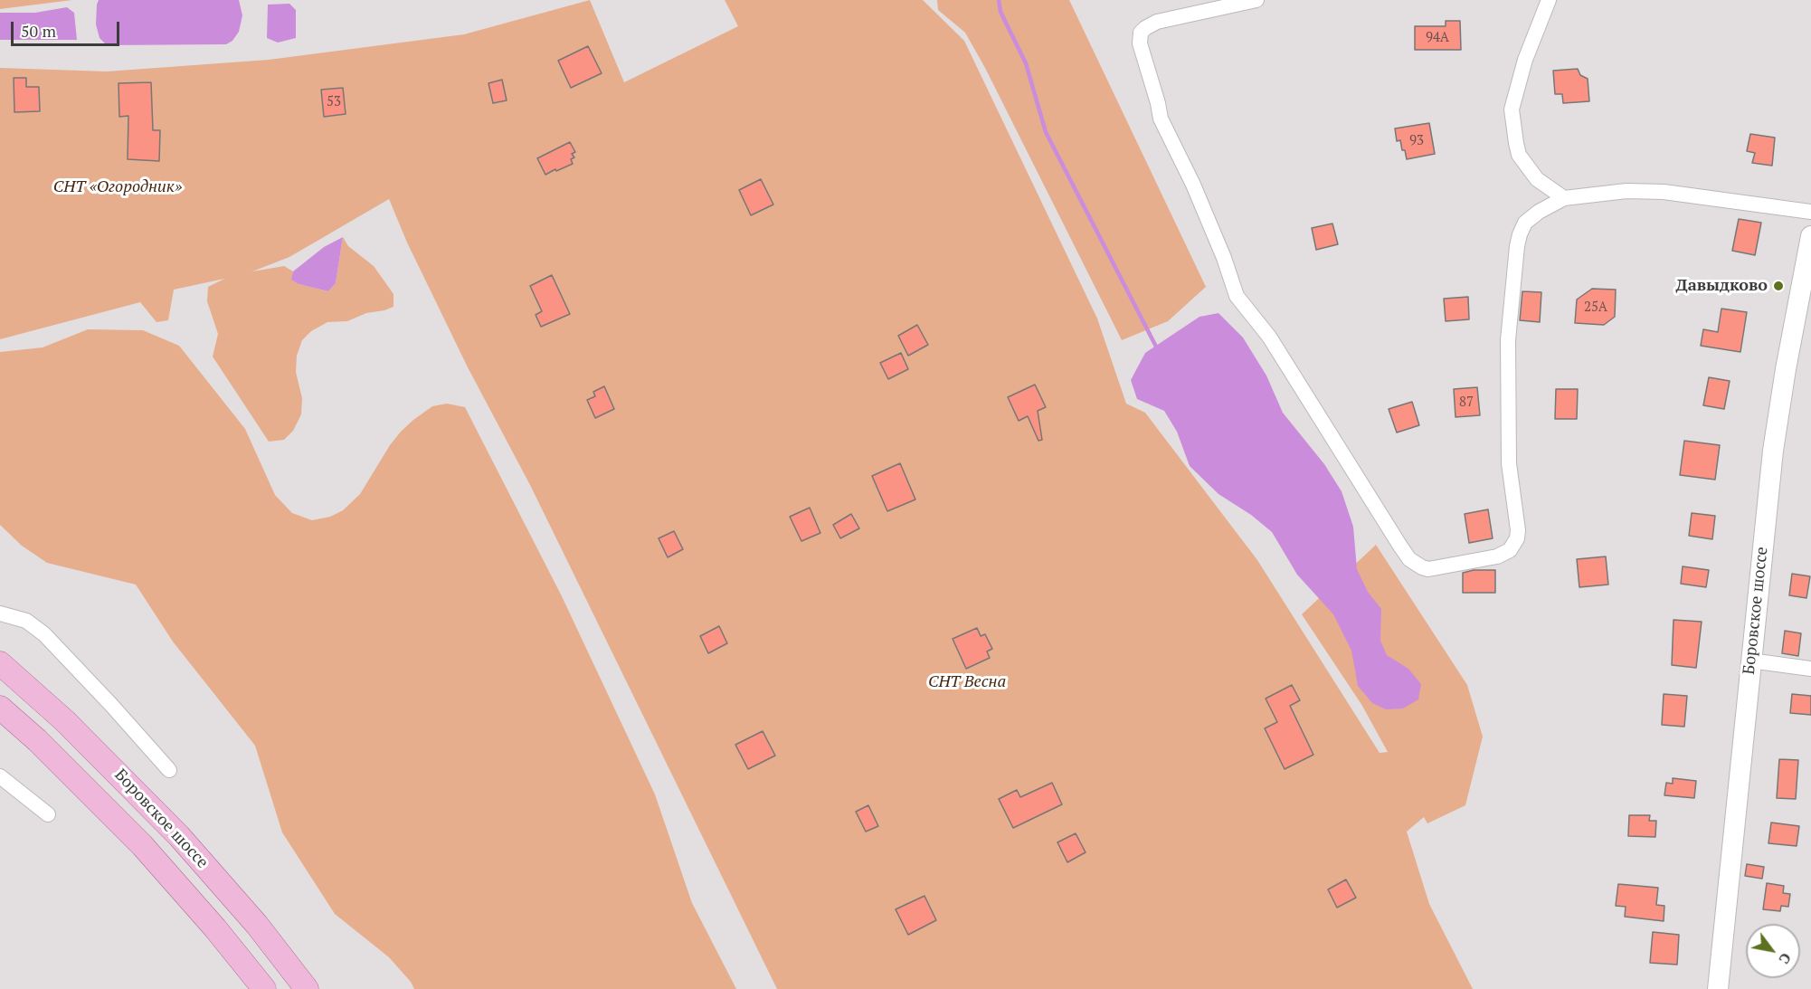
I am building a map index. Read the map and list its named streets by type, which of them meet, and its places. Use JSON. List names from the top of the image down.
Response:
{
  "streets": {
    "main road": ["Боровское шоссе"]
  },
  "parks": ["СНТ «Огородник»", "СНТ Весна"],
  "places": ["Давыдково"],
  "house_numbers": [
    "94А",
    "53",
    "93",
    "25А",
    "87"
  ],
  "scale_bar": "50 m",
  "north": "bottom right"
}
